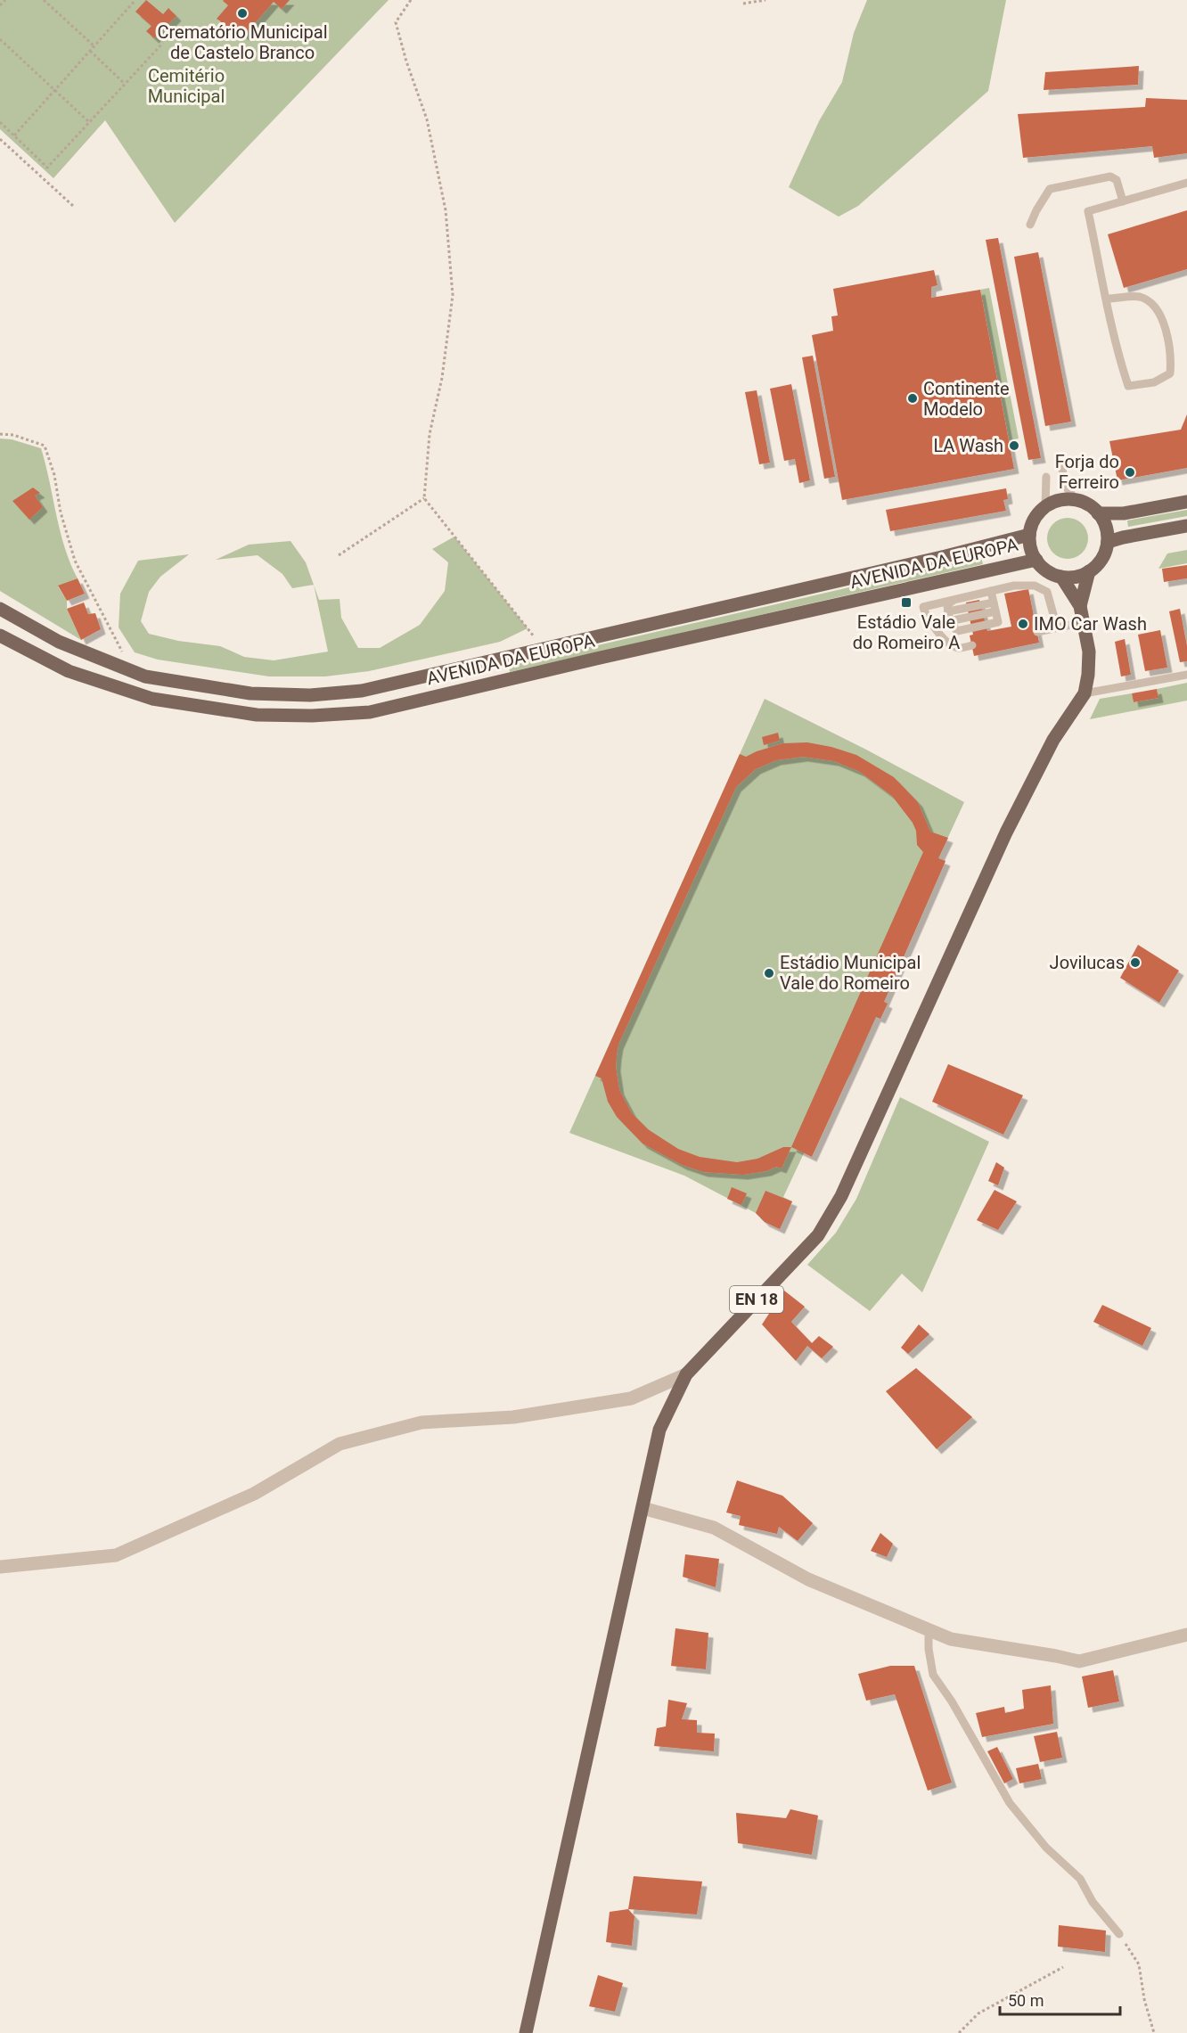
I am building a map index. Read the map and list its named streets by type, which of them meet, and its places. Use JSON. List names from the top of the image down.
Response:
{
  "streets": {
    "main road": ["AVENIDA DA EUROPA", "EN 18"]
  },
  "crossings": [
    ["AVENIDA DA EUROPA", "EN 18"]
  ],
  "parks": ["Cemitério Municipal"],
  "places": {
    "other": [
      "Crematório Municipal de Castelo Branco",
      "Continente Modelo",
      "LA Wash",
      "Forja do Ferreiro",
      "IMO Car Wash",
      "Jovilucas",
      "Estádio Municipal Vale do Romeiro"
    ],
    "transit": ["Estádio Vale do Romeiro A"]
  },
  "scale_bar": "50 m"
}
